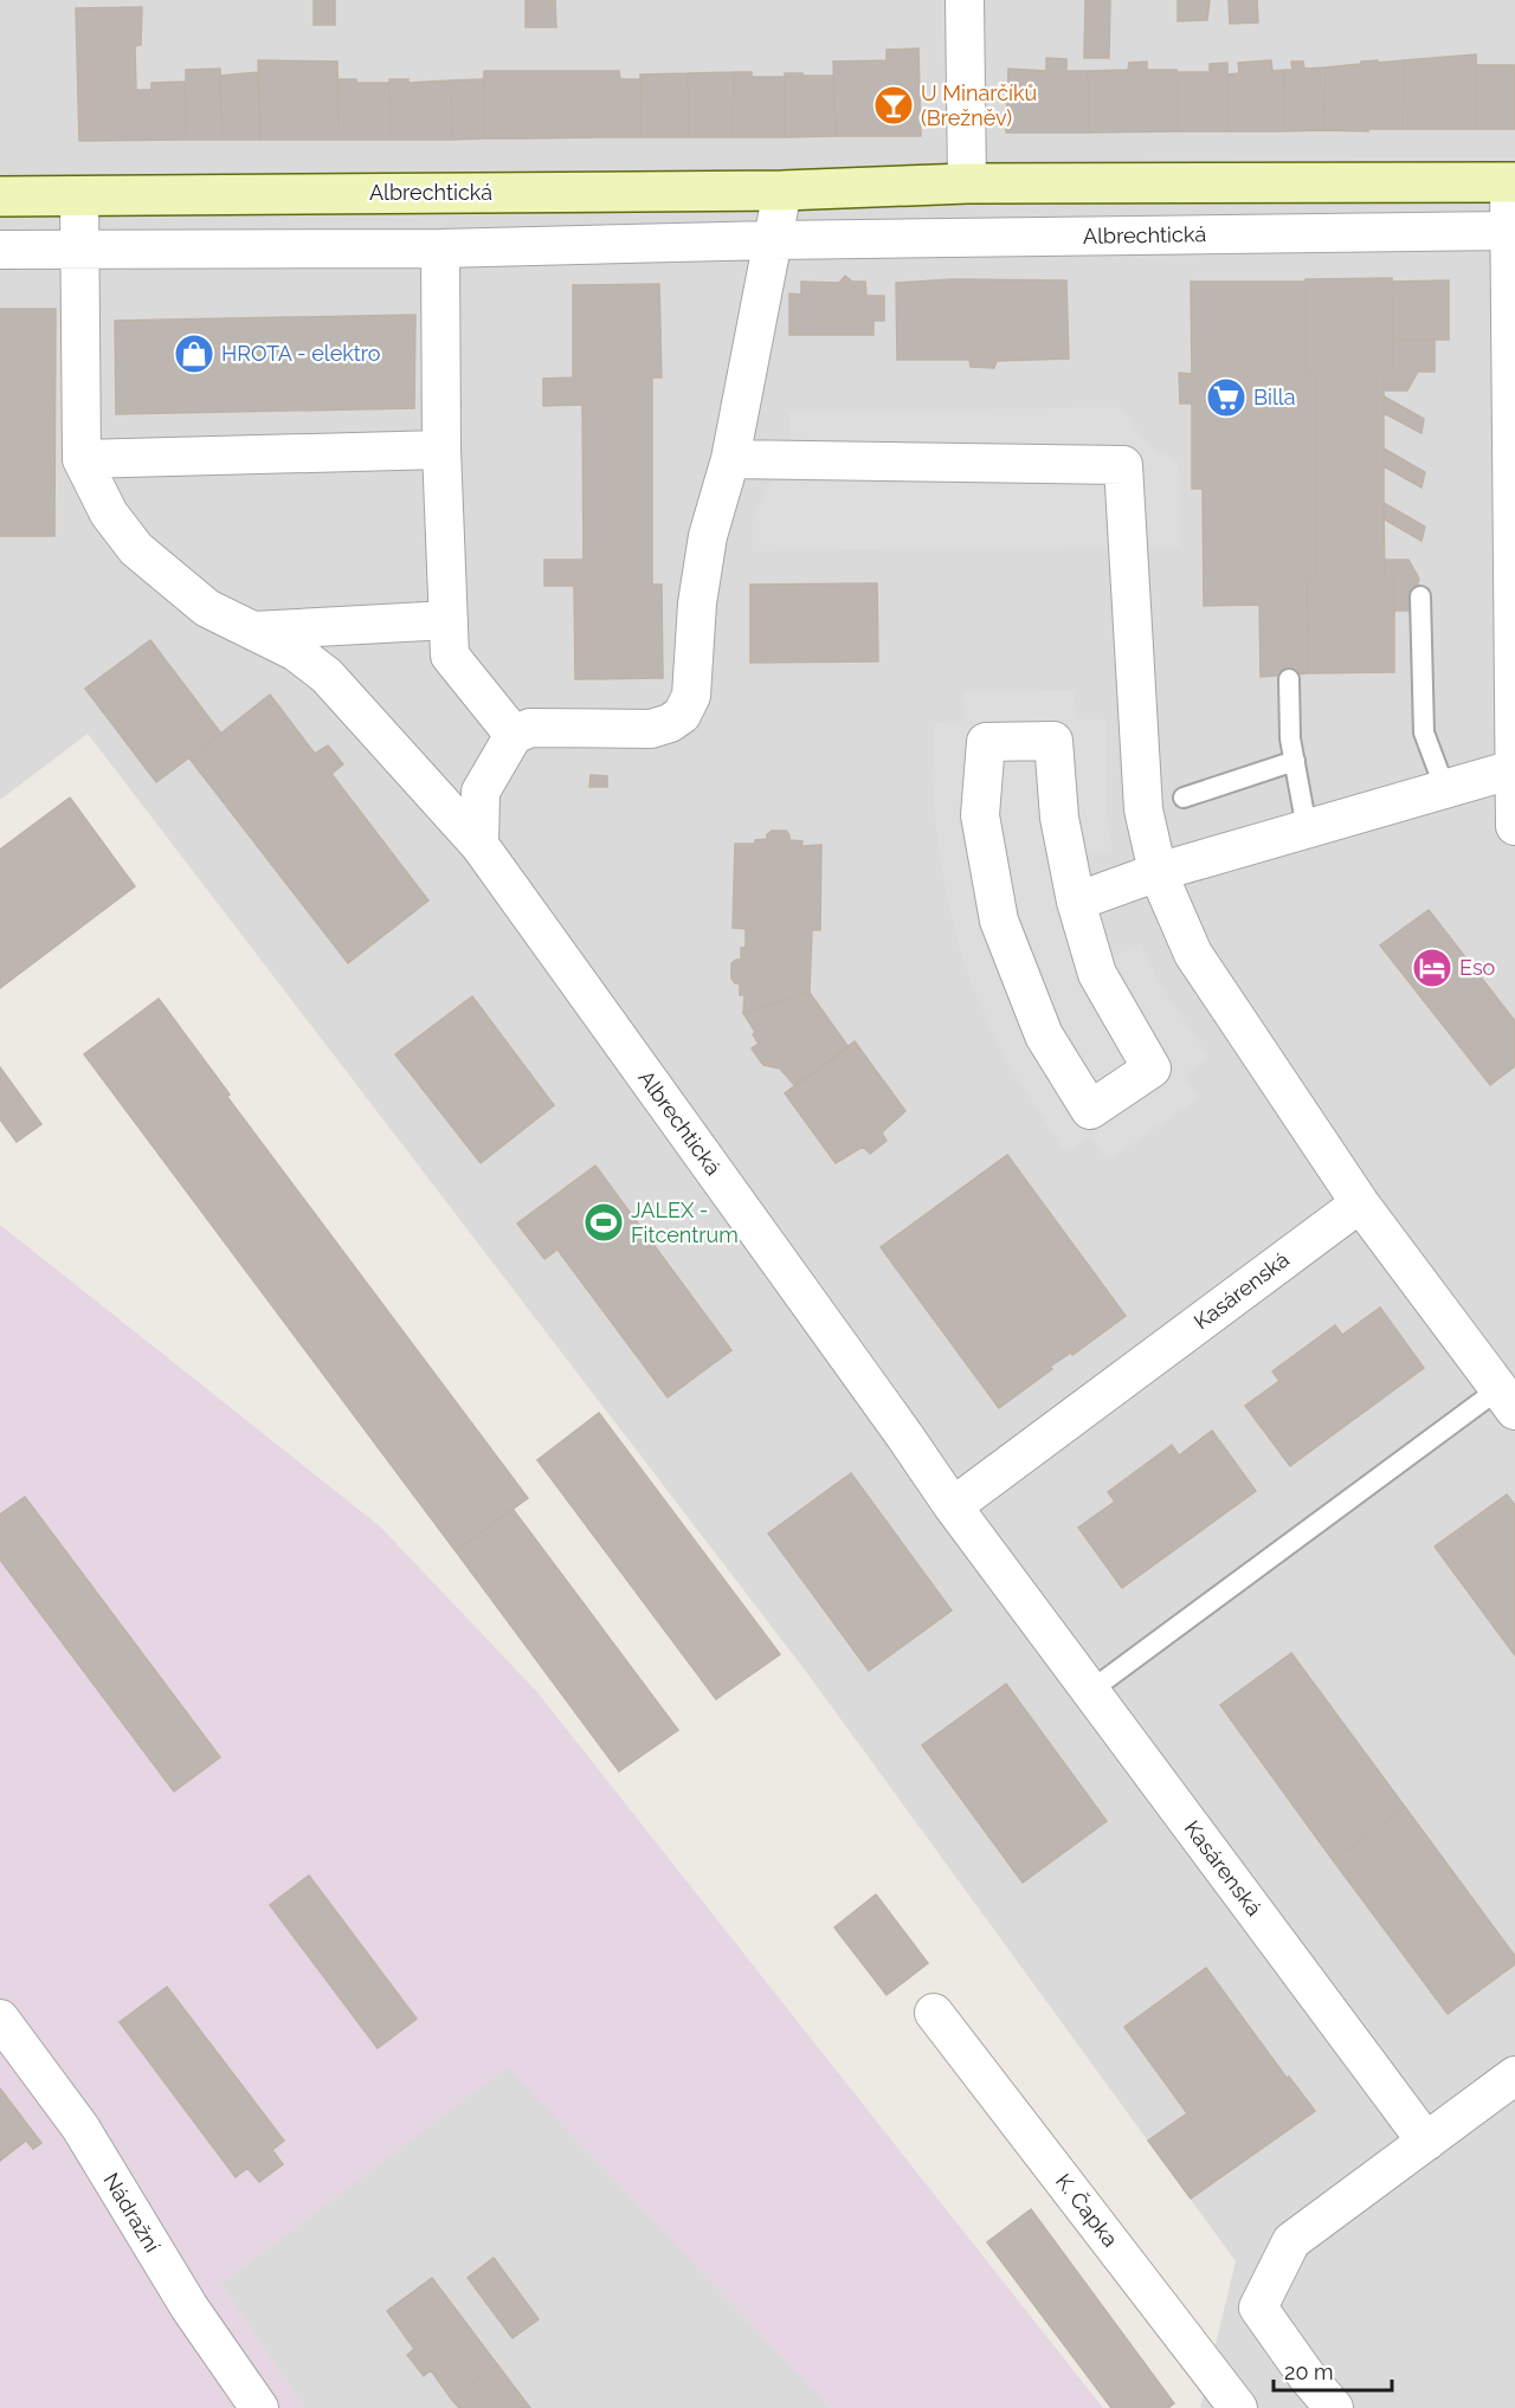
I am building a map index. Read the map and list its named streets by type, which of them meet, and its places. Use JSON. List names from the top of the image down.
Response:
{
  "streets": {
    "main road": ["Albrechtická"],
    "street": ["Kasárenská", "K. Čapka", "Nádražní"]
  },
  "crossings": [
    ["Albrechtická", "Kasárenská"]
  ],
  "places": {
    "bar": ["U Minarčíků (Brežněv)"],
    "shop": ["HROTA - elektro"],
    "supermarket": ["Billa"],
    "hotel": ["Eso"],
    "sports": ["JALEX - Fitcentrum"]
  },
  "scale_bar": "20 m"
}
